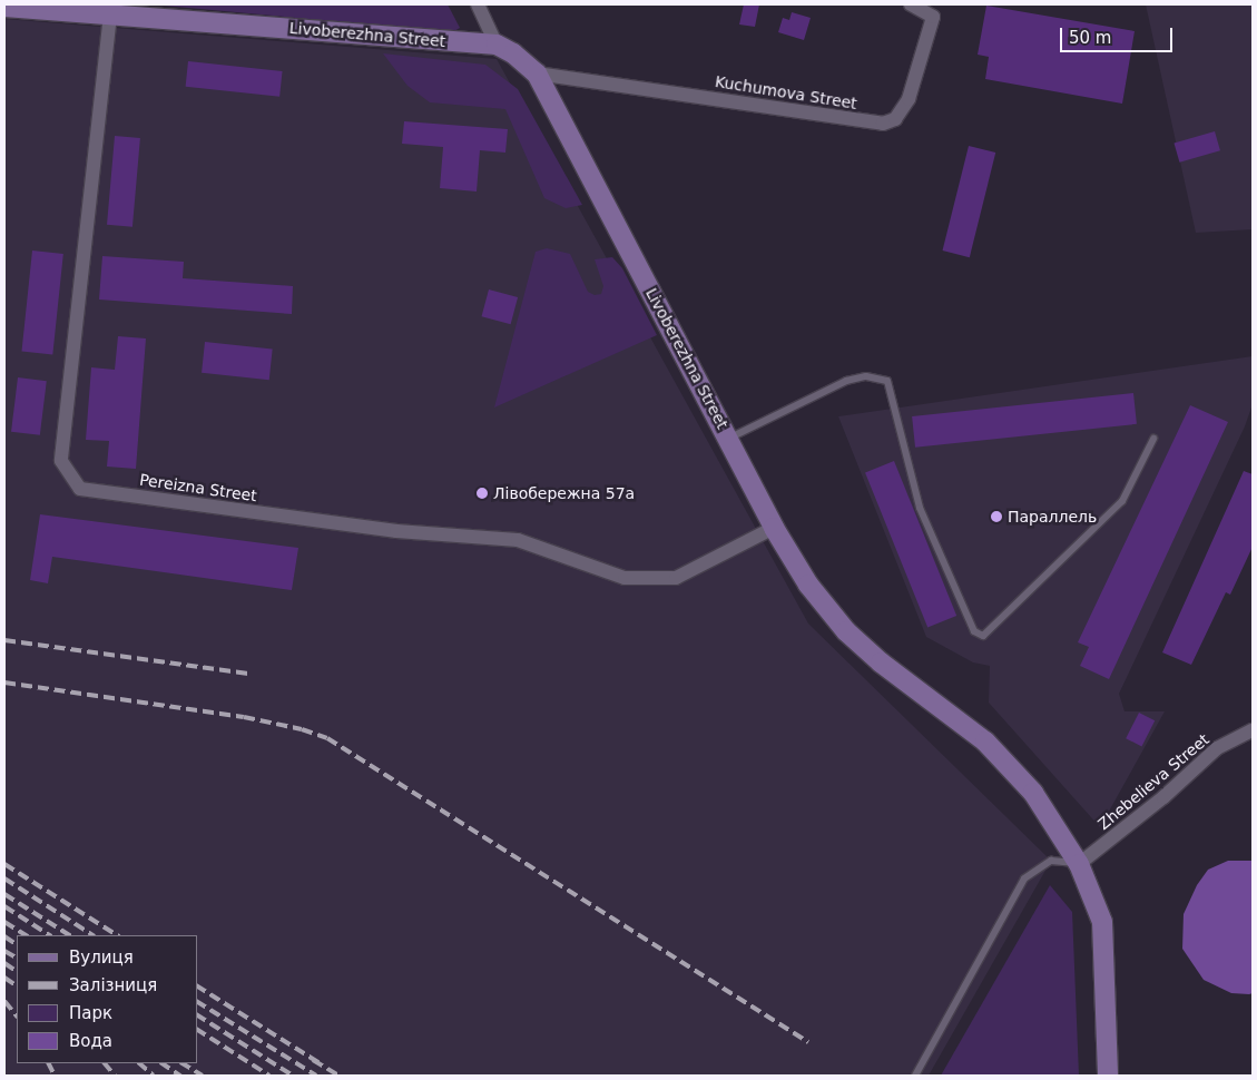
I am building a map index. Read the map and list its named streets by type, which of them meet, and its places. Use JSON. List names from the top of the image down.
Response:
{
  "streets": {
    "main road": ["Livoberezhna Street"],
    "street": ["Kuchumova Street", "Pereizna Street", "Zhebelieva Street"]
  },
  "crossings": [
    ["Livoberezhna Street", "Kuchumova Street"],
    ["Livoberezhna Street", "Pereizna Street"],
    ["Livoberezhna Street", "Zhebelieva Street"]
  ],
  "places": ["Лівобережна 57а", "Параллель"],
  "legend": [
    "Вулиця",
    "Залізниця",
    "Парк",
    "Вода"
  ],
  "scale_bar": "50 m"
}
